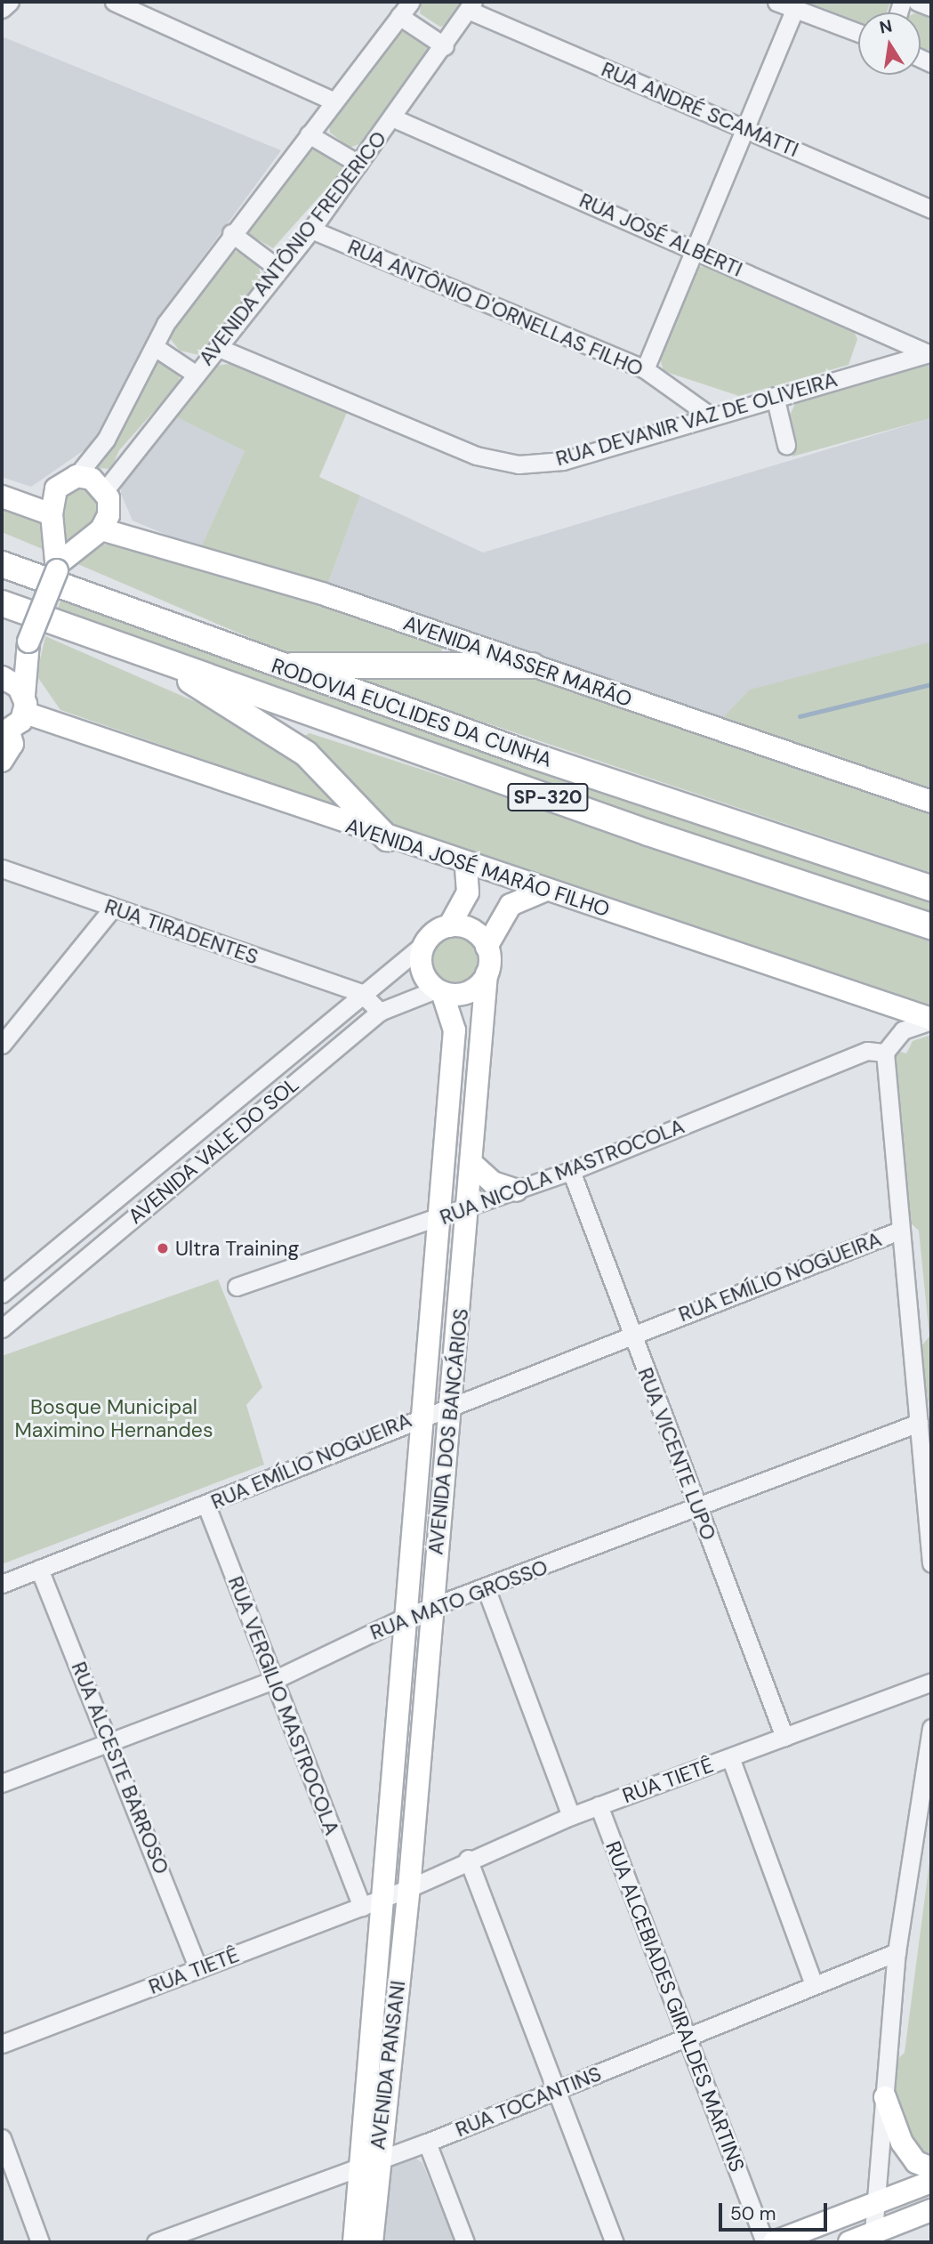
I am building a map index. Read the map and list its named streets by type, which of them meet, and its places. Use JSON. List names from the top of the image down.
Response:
{
  "streets": {
    "highway": ["RODOVIA EUCLIDES DA CUNHA", "SP-320"],
    "main road": [
      "AVENIDA NASSER MARÃO",
      "AVENIDA JOSÉ MARÃO FILHO",
      "AVENIDA DOS BANCÁRIOS",
      "AVENIDA PANSANI"
    ],
    "street": [
      "RUA ANDRÉ SCAMATTI",
      "RUA JOSÉ ALBERTI",
      "AVENIDA ANTÔNIO FREDERICO",
      "RUA ANTÔNIO D'ORNELLAS FILHO",
      "RUA DEVANIR VAZ DE OLIVEIRA",
      "RUA TIRADENTES",
      "AVENIDA VALE DO SOL",
      "RUA NICOLA MASTROCOLA",
      "RUA EMÍLIO NOGUEIRA",
      "RUA VICENTE LUPO",
      "RUA MATO GROSSO",
      "RUA VERGILIO MASTROCOLA",
      "RUA ALCESTE BARROSO",
      "RUA TIETÊ",
      "RUA ALCEBIADES GIRALDES MARTINS",
      "RUA TOCANTINS"
    ]
  },
  "crossings": [
    ["RUA ANDRÉ SCAMATTI", "AVENIDA ANTÔNIO FREDERICO"],
    ["RUA JOSÉ ALBERTI", "AVENIDA ANTÔNIO FREDERICO"],
    ["RUA JOSÉ ALBERTI", "RUA DEVANIR VAZ DE OLIVEIRA"],
    ["AVENIDA ANTÔNIO FREDERICO", "RUA ANTÔNIO D'ORNELLAS FILHO"],
    ["AVENIDA ANTÔNIO FREDERICO", "RUA DEVANIR VAZ DE OLIVEIRA"],
    ["RUA ANTÔNIO D'ORNELLAS FILHO", "RUA DEVANIR VAZ DE OLIVEIRA"],
    ["RUA TIRADENTES", "AVENIDA VALE DO SOL"],
    ["AVENIDA VALE DO SOL", "AVENIDA DOS BANCÁRIOS"],
    ["RUA NICOLA MASTROCOLA", "AVENIDA DOS BANCÁRIOS"],
    ["RUA NICOLA MASTROCOLA", "RUA VICENTE LUPO"],
    ["RUA EMÍLIO NOGUEIRA", "AVENIDA DOS BANCÁRIOS"],
    ["RUA EMÍLIO NOGUEIRA", "RUA VICENTE LUPO"],
    ["RUA EMÍLIO NOGUEIRA", "RUA VERGILIO MASTROCOLA"],
    ["RUA EMÍLIO NOGUEIRA", "RUA ALCESTE BARROSO"],
    ["AVENIDA DOS BANCÁRIOS", "RUA MATO GROSSO"],
    ["AVENIDA DOS BANCÁRIOS", "RUA TIETÊ"],
    ["AVENIDA DOS BANCÁRIOS", "AVENIDA PANSANI"],
    ["RUA VICENTE LUPO", "RUA MATO GROSSO"],
    ["RUA VICENTE LUPO", "RUA TIETÊ"],
    ["RUA MATO GROSSO", "RUA VERGILIO MASTROCOLA"],
    ["RUA MATO GROSSO", "RUA ALCESTE BARROSO"],
    ["RUA VERGILIO MASTROCOLA", "RUA TIETÊ"],
    ["RUA ALCESTE BARROSO", "RUA TIETÊ"],
    ["RUA TIETÊ", "RUA ALCEBIADES GIRALDES MARTINS"],
    ["RUA TIETÊ", "AVENIDA PANSANI"],
    ["RUA ALCEBIADES GIRALDES MARTINS", "RUA TOCANTINS"],
    ["AVENIDA PANSANI", "RUA TOCANTINS"]
  ],
  "parks": ["Bosque Municipal Maximino Hernandes"],
  "places": ["Ultra Training"],
  "scale_bar": "50 m",
  "north": "top"
}
